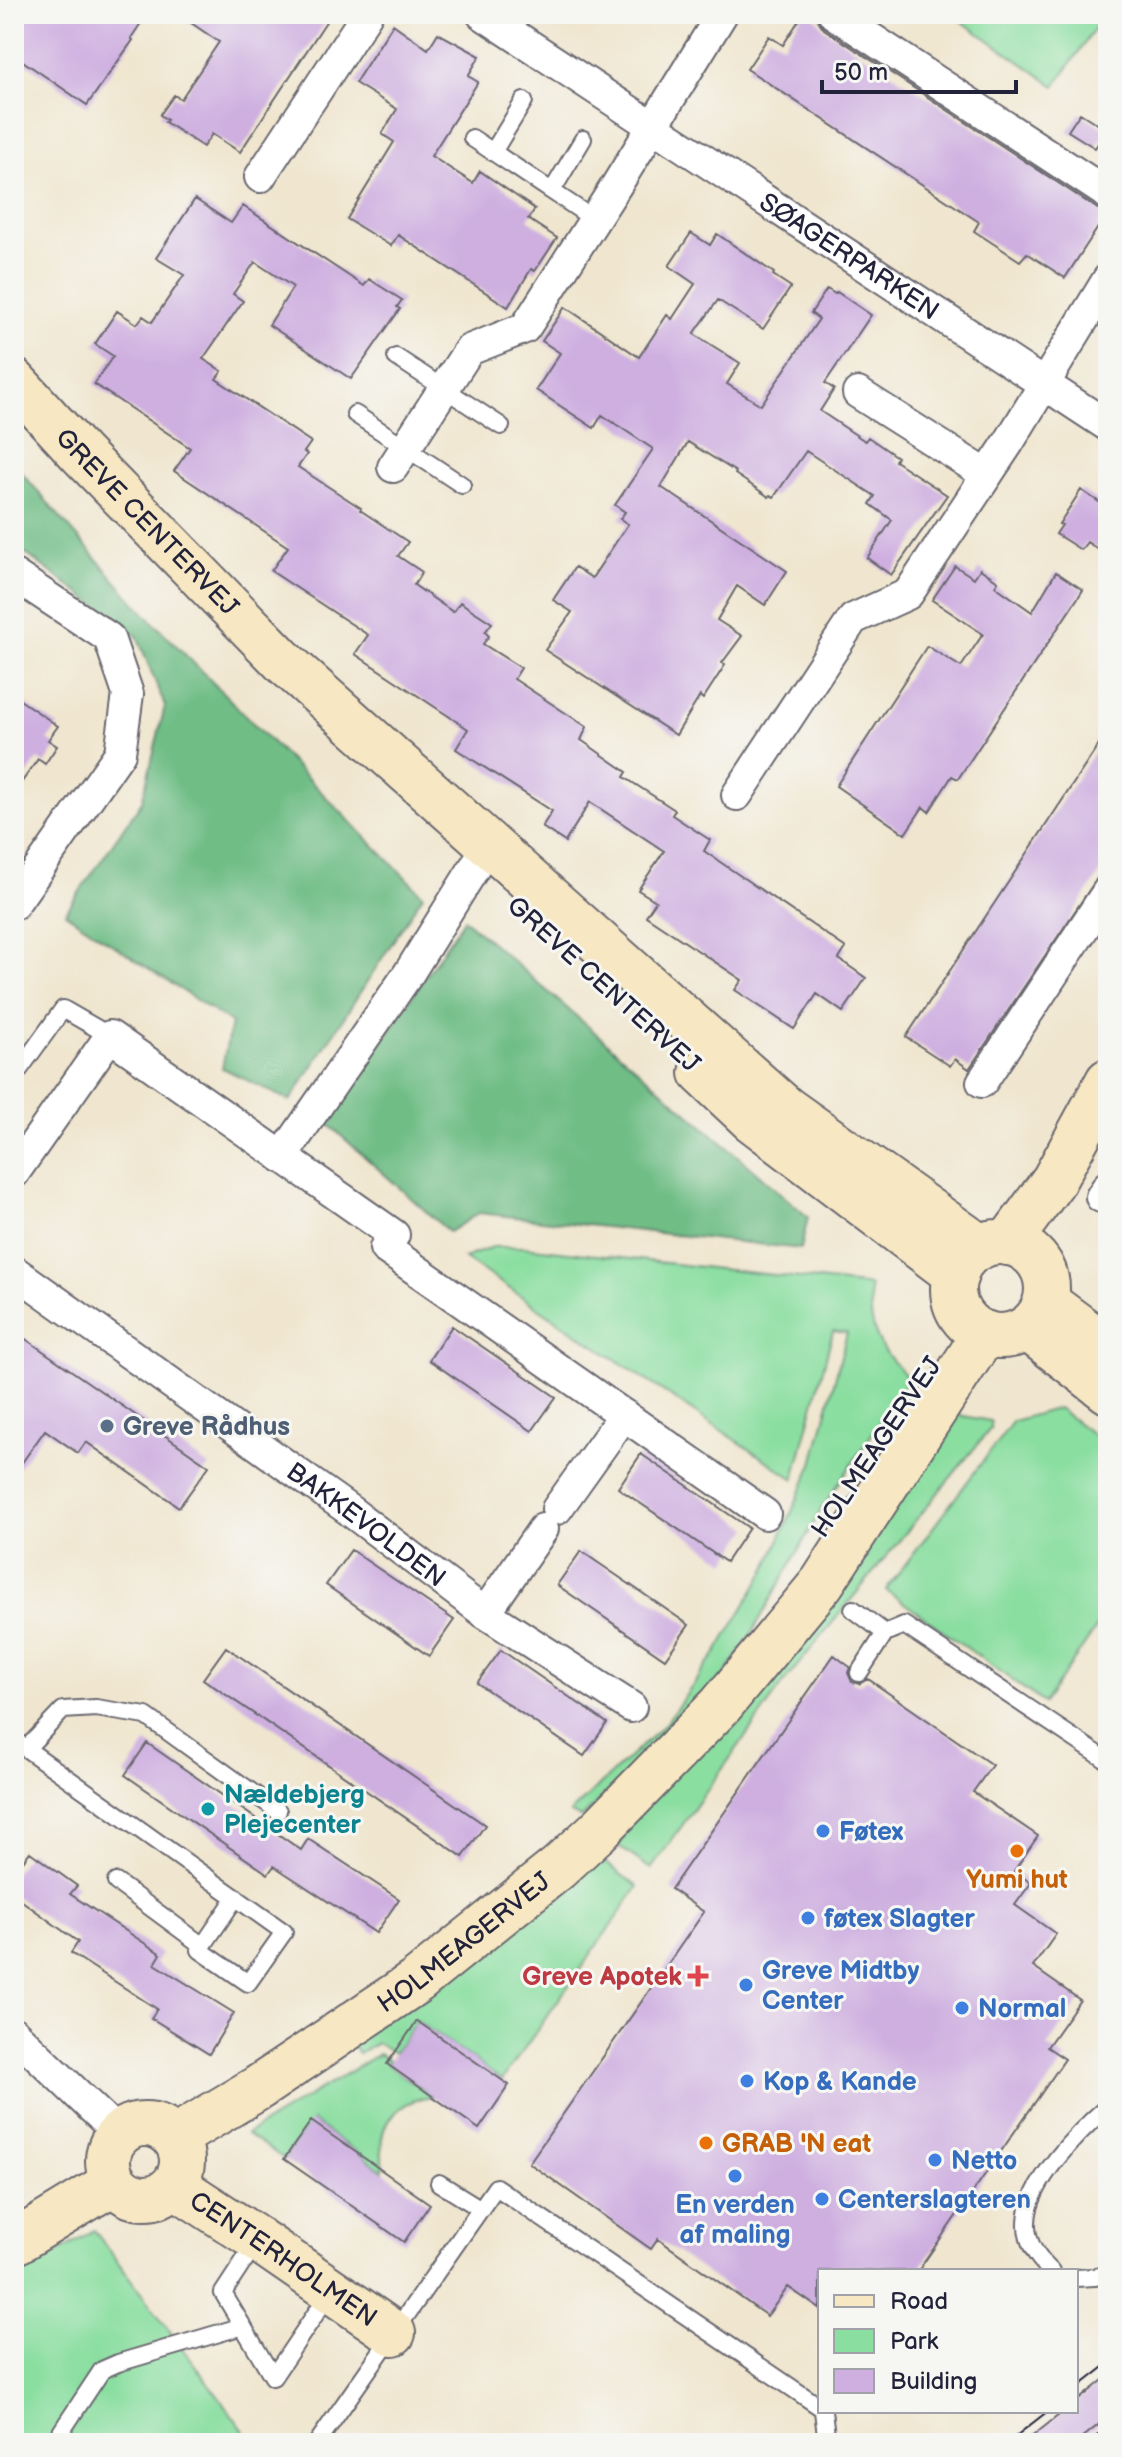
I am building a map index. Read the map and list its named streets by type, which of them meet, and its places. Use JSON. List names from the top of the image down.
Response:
{
  "streets": {
    "street": [
      "SØAGERPARKEN",
      "GREVE CENTERVEJ",
      "HOLMEAGERVEJ",
      "BAKKEVOLDEN",
      "CENTERHOLMEN"
    ]
  },
  "crossings": [
    ["GREVE CENTERVEJ", "HOLMEAGERVEJ"],
    ["HOLMEAGERVEJ", "CENTERHOLMEN"]
  ],
  "places": {
    "other": [
      "Greve Rådhus",
      "Nældebjerg Plejecenter",
      "Føtex",
      "Yumi hut",
      "føtex Slagter",
      "Greve Midtby Center",
      "Normal",
      "Kop & Kande",
      "GRAB 'N eat",
      "Netto",
      "En verden af maling",
      "Centerslagteren"
    ],
    "health": ["Greve Apotek"]
  },
  "legend": ["Road", "Park", "Building"],
  "scale_bar": "50 m"
}
